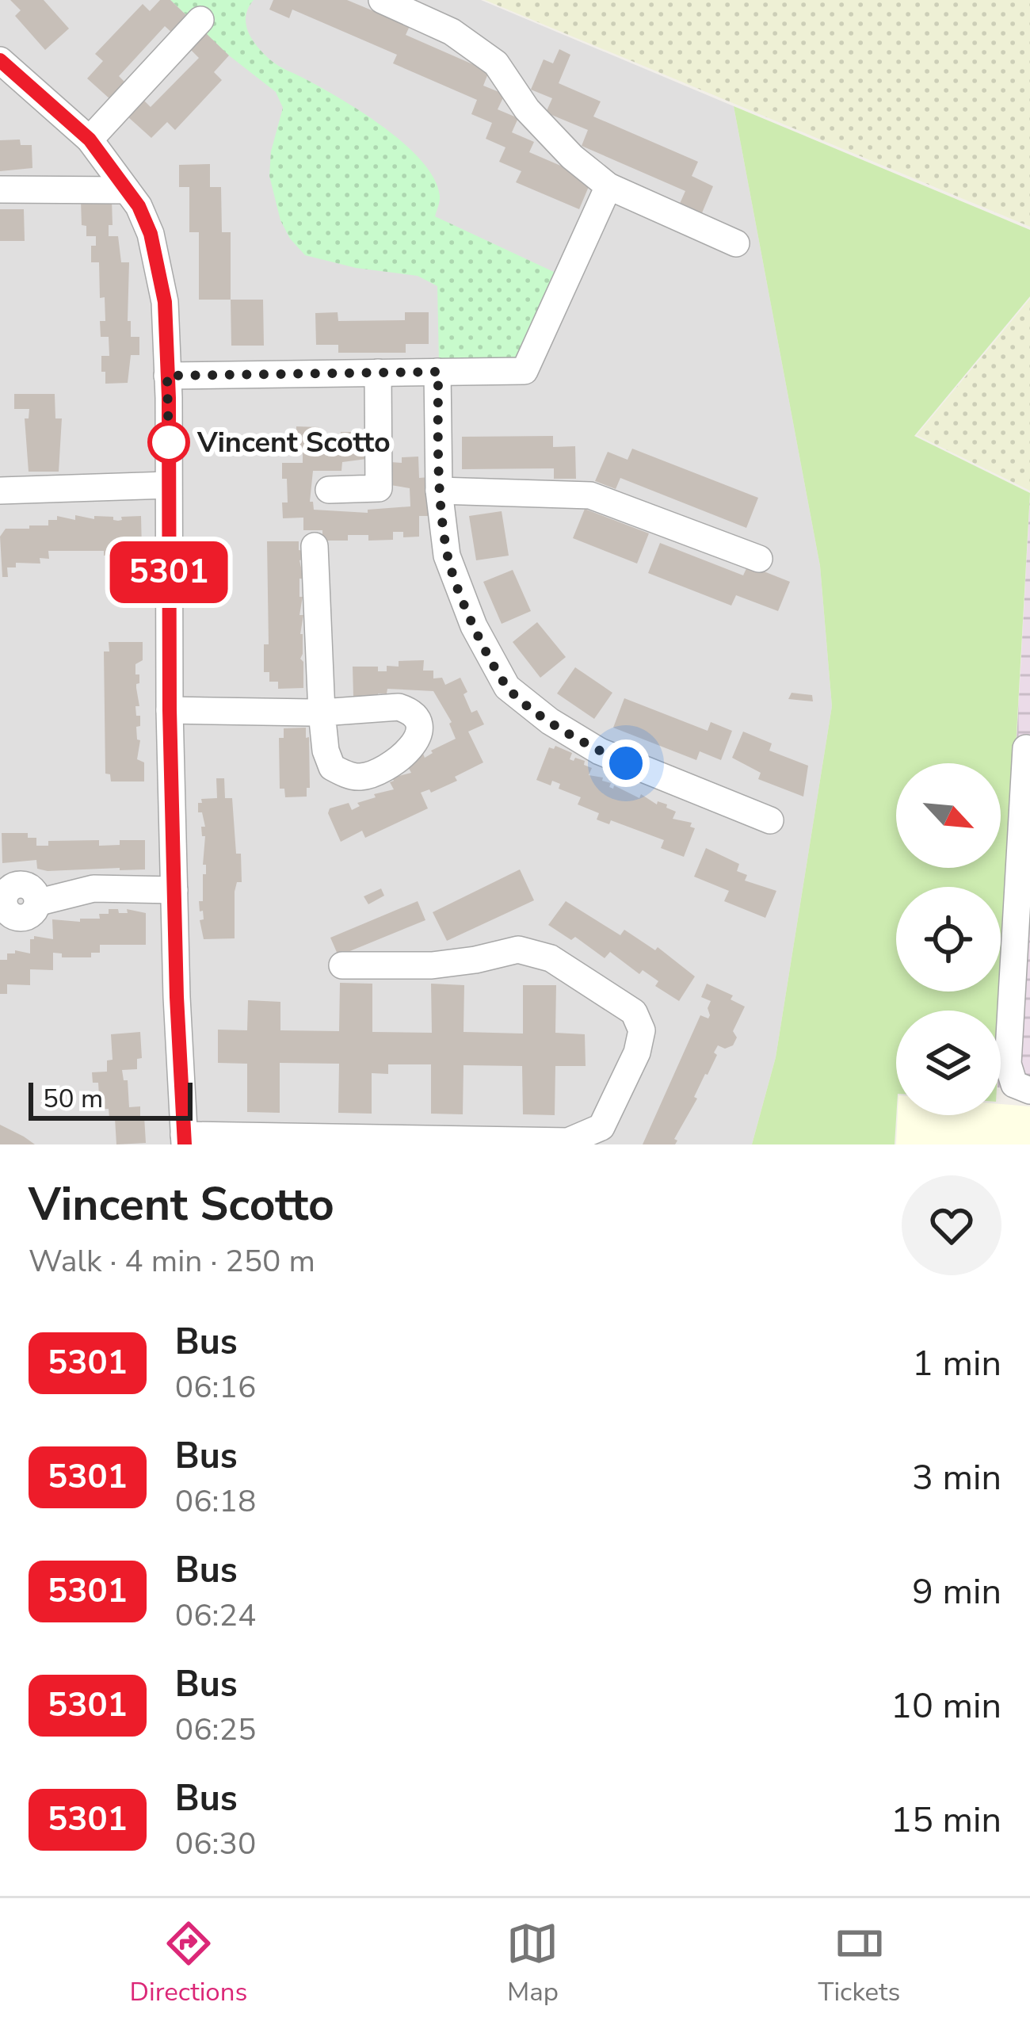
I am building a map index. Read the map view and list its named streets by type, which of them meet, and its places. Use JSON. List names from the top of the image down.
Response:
{
  "places": ["Vincent Scotto"],
  "lines": ["bus line 5301"],
  "scale_bar": "50 m",
  "north": "bottom right",
  "page": {
    "on_map": "5301",
    "scale": "50 m",
    "heading": ["Vincent Scotto", "Walk · 4 min · 250 m"],
    "list": [
      {
        "mark": "5301",
        "name": "Bus",
        "note": "06:16",
        "value": "1 min"
      },
      {
        "mark": "5301",
        "name": "Bus",
        "note": "06:18",
        "value": "3 min"
      },
      {
        "mark": "5301",
        "name": "Bus",
        "note": "06:24",
        "value": "9 min"
      },
      {
        "mark": "5301",
        "name": "Bus",
        "note": "06:25",
        "value": "10 min"
      },
      {
        "mark": "5301",
        "name": "Bus",
        "note": "06:30",
        "value": "15 min"
      }
    ],
    "tabs": ["Directions", "Map", "Tickets"]
  }
}
